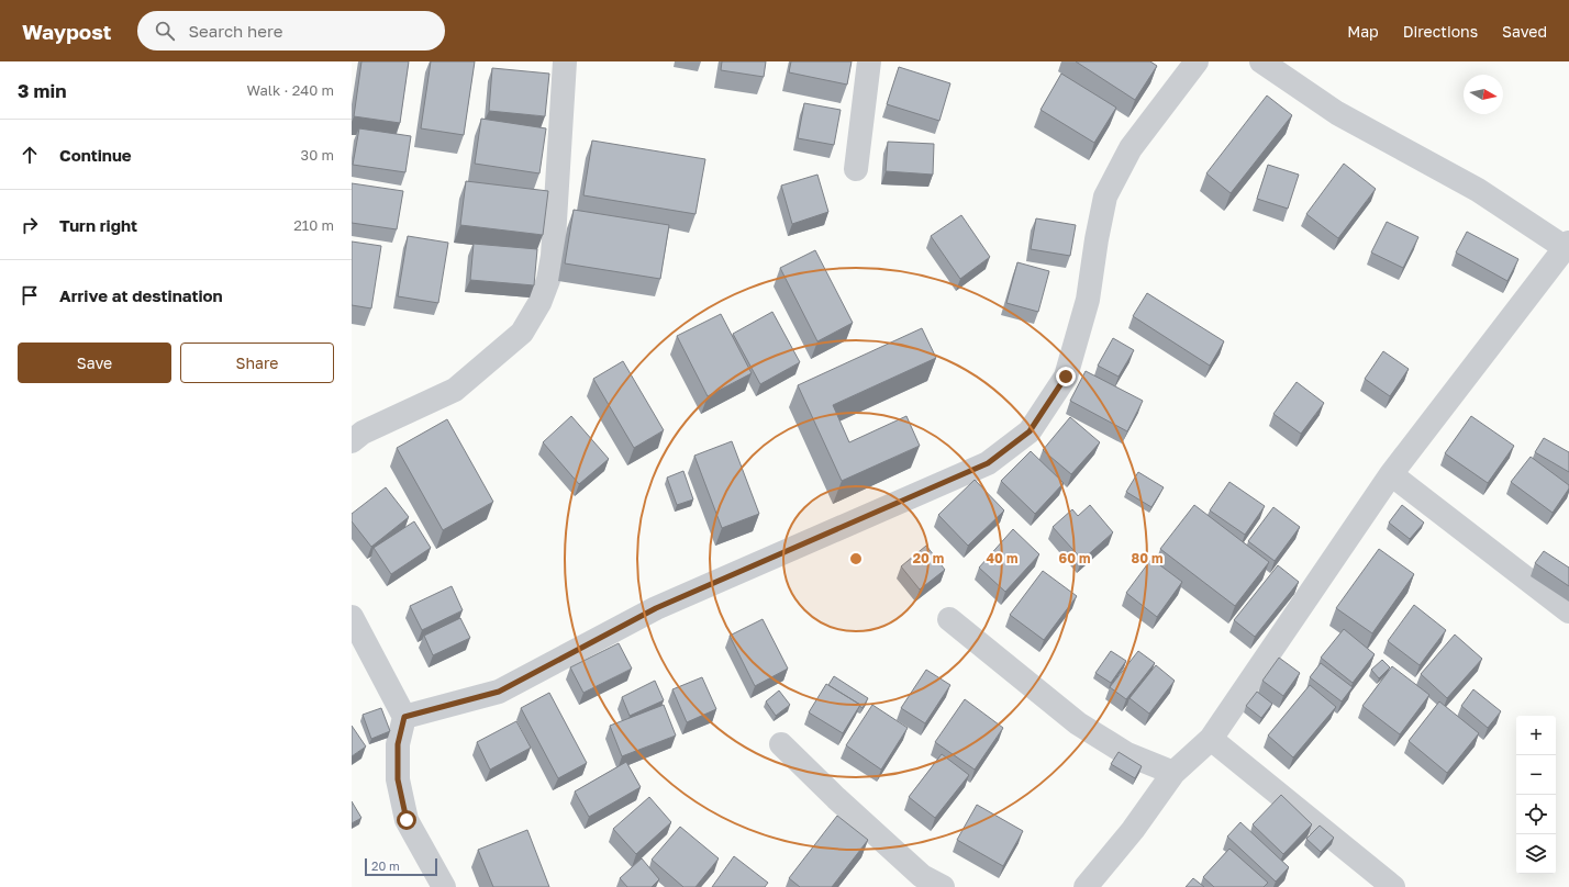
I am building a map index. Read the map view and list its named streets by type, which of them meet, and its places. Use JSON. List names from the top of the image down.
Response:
{
  "scale_bar": "20 m",
  "north": "right",
  "page": {
    "header": "Waypost",
    "search": "Search here",
    "nav": ["Map", "Directions", "Saved"],
    "heading": ["3 min", "Walk · 240 m"],
    "list": [
      ["Continue", "30 m"],
      ["Turn right", "210 m"],
      "Arrive at destination"
    ],
    "buttons": ["Save", "Share"],
    "map_buttons": ["+", "−"],
    "scale": "20 m"
  },
  "rings": [
    "20 m",
    "40 m",
    "60 m",
    "80 m"
  ]
}
